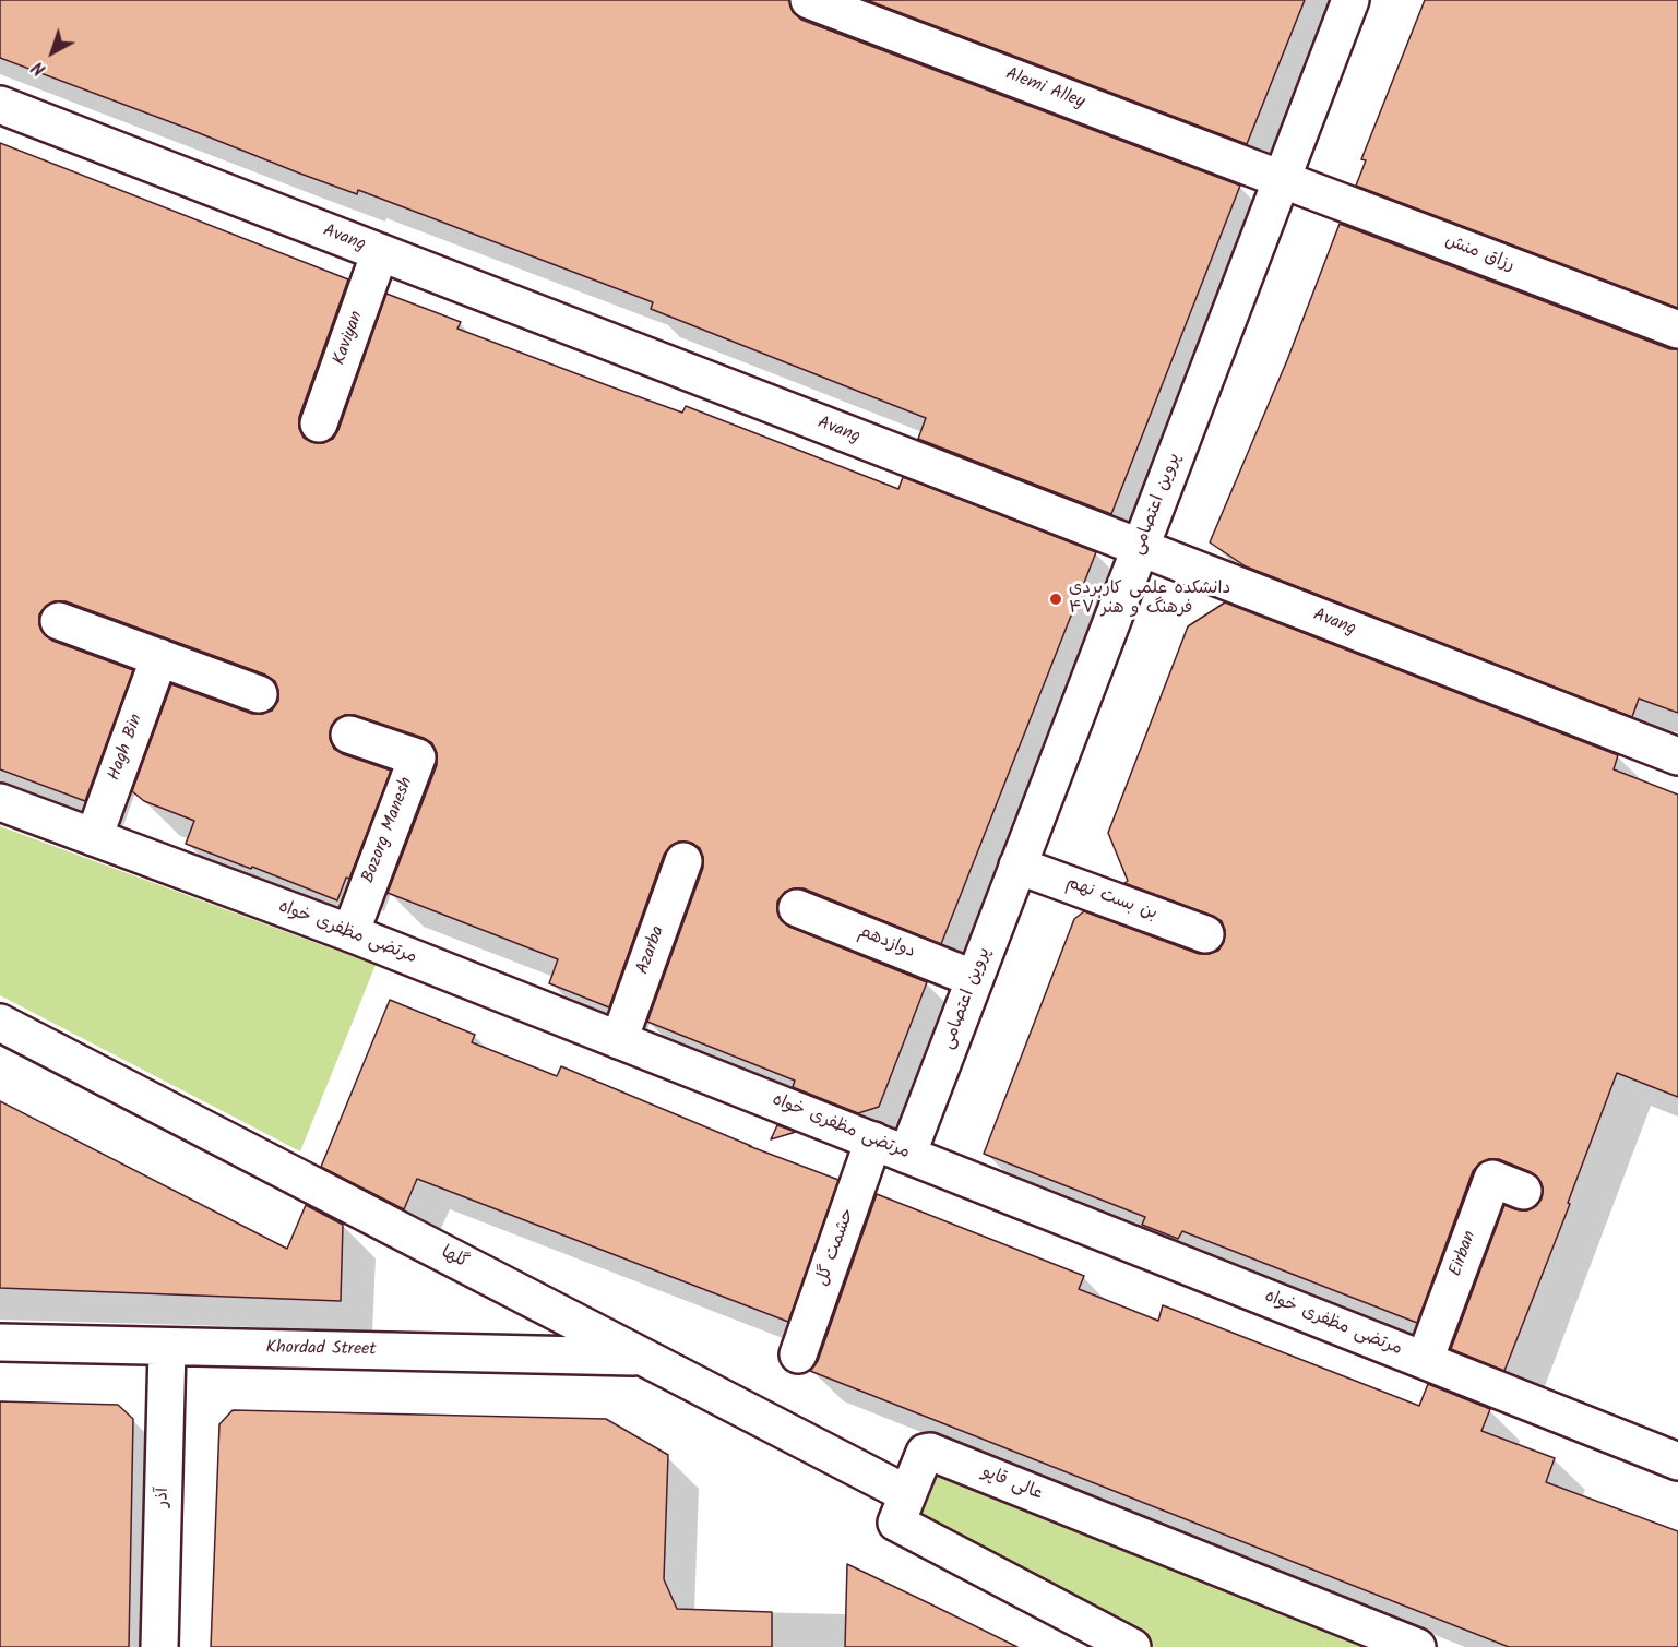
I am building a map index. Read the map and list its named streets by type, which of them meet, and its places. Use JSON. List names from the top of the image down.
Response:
{
  "streets": {
    "street": [
      "Alemi Alley",
      "Avang",
      "رزاق منش",
      "Kaviyan",
      "پروین اعتصامی",
      "Hagh Bin",
      "Bozorg Manesh",
      "بن بست نهم",
      "مرتضی مظفری خواه",
      "دوازدهم",
      "Azarba",
      "حشمت گل",
      "Eirban",
      "گلها",
      "Khordad Street",
      "عالی قاپو",
      "آذر"
    ]
  },
  "crossings": [
    ["Alemi Alley", "رزاق منش"],
    ["Alemi Alley", "پروین اعتصامی"],
    ["Avang", "Kaviyan"],
    ["Avang", "پروین اعتصامی"],
    ["رزاق منش", "پروین اعتصامی"],
    ["پروین اعتصامی", "بن بست نهم"],
    ["پروین اعتصامی", "مرتضی مظفری خواه"],
    ["پروین اعتصامی", "دوازدهم"],
    ["Hagh Bin", "مرتضی مظفری خواه"],
    ["Bozorg Manesh", "مرتضی مظفری خواه"],
    ["مرتضی مظفری خواه", "Azarba"],
    ["مرتضی مظفری خواه", "حشمت گل"],
    ["مرتضی مظفری خواه", "Eirban"],
    ["گلها", "Khordad Street"],
    ["گلها", "عالی قاپو"],
    ["Khordad Street", "آذر"]
  ],
  "places": ["دانشکده علمی کاربردی فرهنگ و هنر ۴۷"],
  "north": "bottom left"
}
